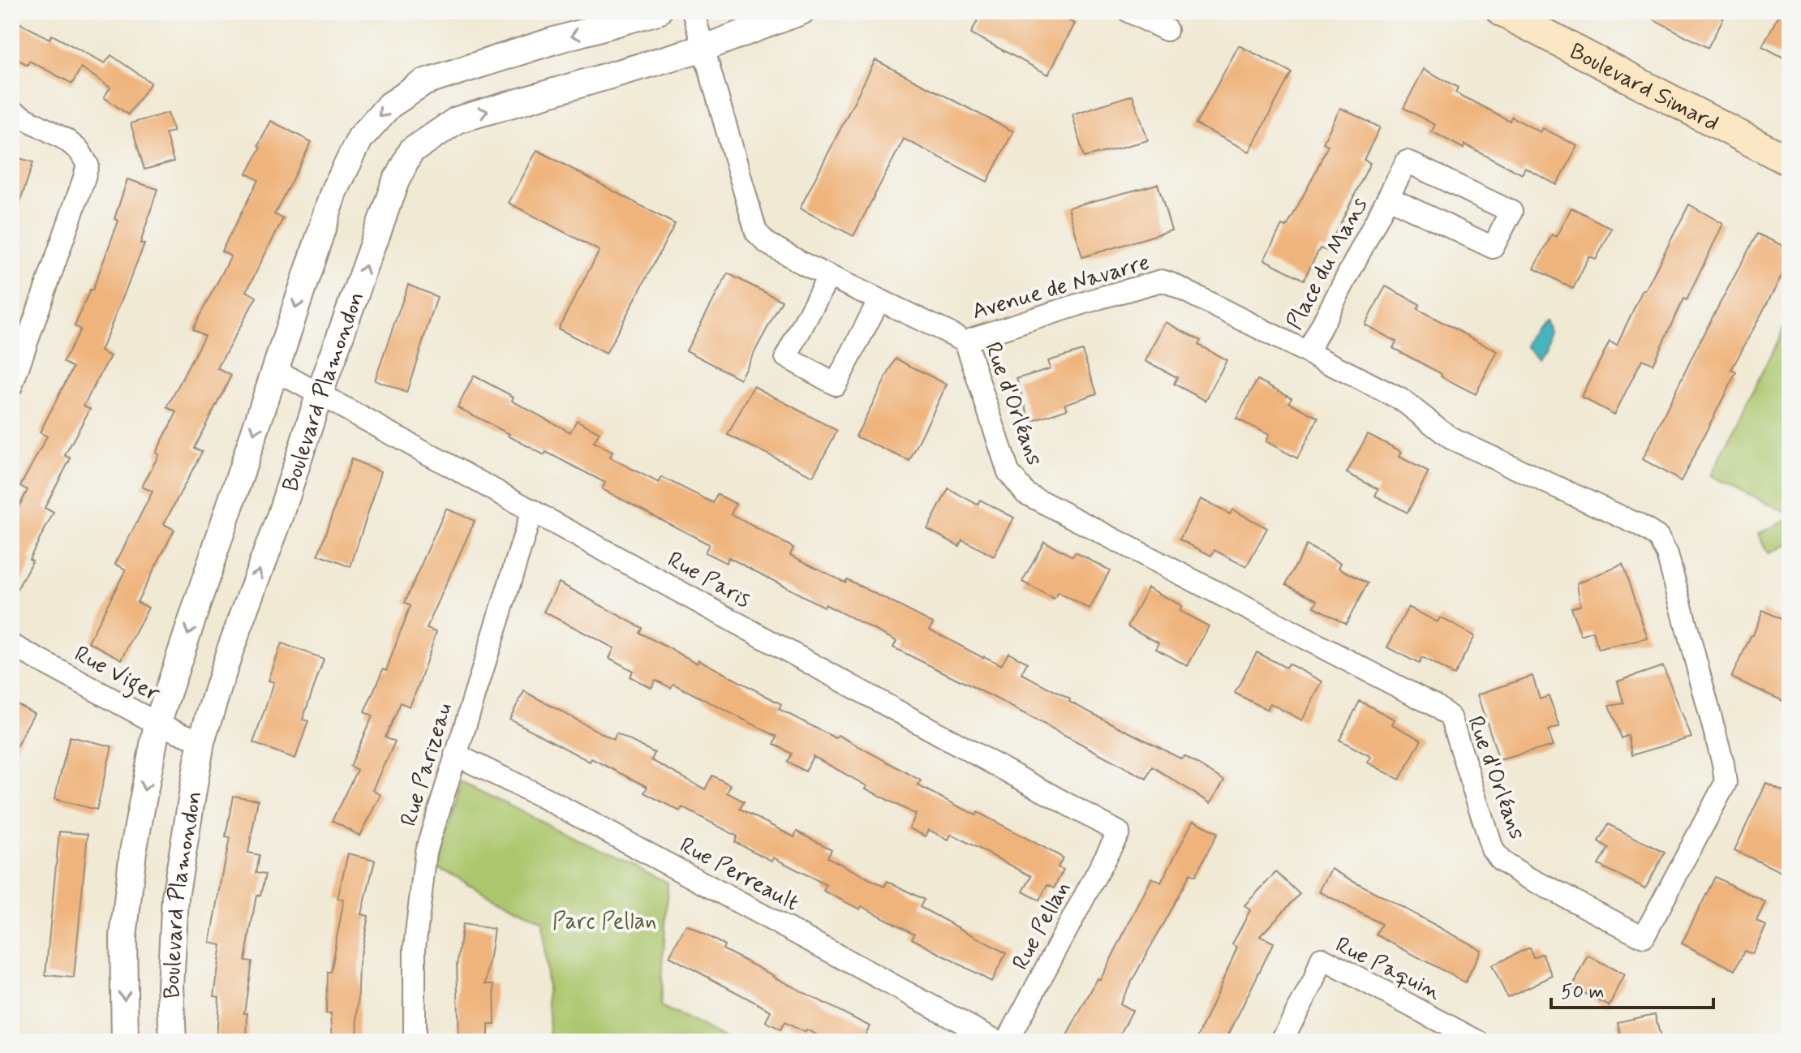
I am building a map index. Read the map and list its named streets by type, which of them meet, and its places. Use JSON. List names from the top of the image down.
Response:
{
  "streets": {
    "main road": ["Boulevard Simard"],
    "street": [
      "Place du Mans",
      "Avenue de Navarre",
      "Boulevard Plamondon",
      "Rue d'Orléans",
      "Rue Paris",
      "Rue Viger",
      "Rue Parizeau",
      "Rue Perreault",
      "Rue Pellan",
      "Rue Paquin"
    ]
  },
  "crossings": [
    ["Place du Mans", "Avenue de Navarre"],
    ["Avenue de Navarre", "Boulevard Plamondon"],
    ["Avenue de Navarre", "Rue d'Orléans"],
    ["Boulevard Plamondon", "Rue Paris"],
    ["Boulevard Plamondon", "Rue Viger"],
    ["Rue Paris", "Rue Parizeau"],
    ["Rue Paris", "Rue Pellan"],
    ["Rue Parizeau", "Rue Perreault"]
  ],
  "parks": ["Parc Pellan"],
  "scale_bar": "50 m"
}
